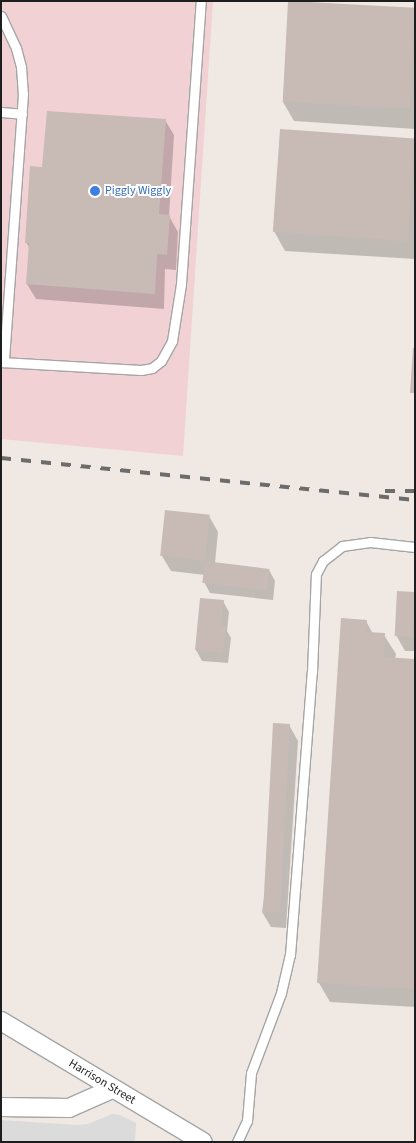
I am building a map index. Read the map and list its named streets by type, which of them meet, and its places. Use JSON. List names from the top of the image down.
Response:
{
  "streets": {
    "street": ["Harrison Street"]
  },
  "places": ["Piggly Wiggly"]
}
